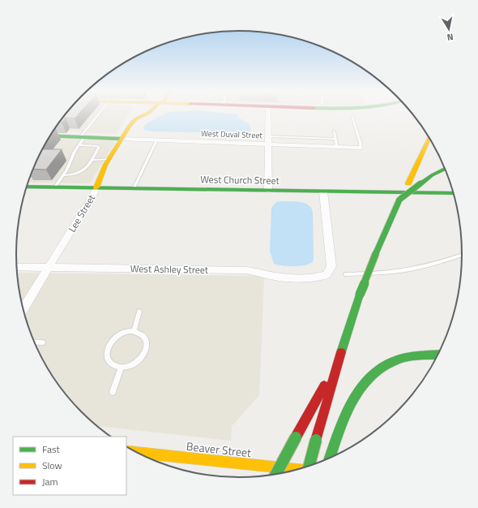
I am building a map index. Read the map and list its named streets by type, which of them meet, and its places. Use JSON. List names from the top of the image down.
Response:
{
  "streets": {
    "main road": [
      "West Duval Street",
      "West Church Street",
      "Lee Street",
      "Beaver Street"
    ],
    "street": ["West Ashley Street"]
  },
  "crossings": [
    ["West Duval Street", "Lee Street"],
    ["West Church Street", "Lee Street"],
    ["West Church Street", "West Ashley Street"],
    ["Lee Street", "West Ashley Street"]
  ],
  "legend": ["Fast", "Slow", "Jam"],
  "north": "bottom"
}
